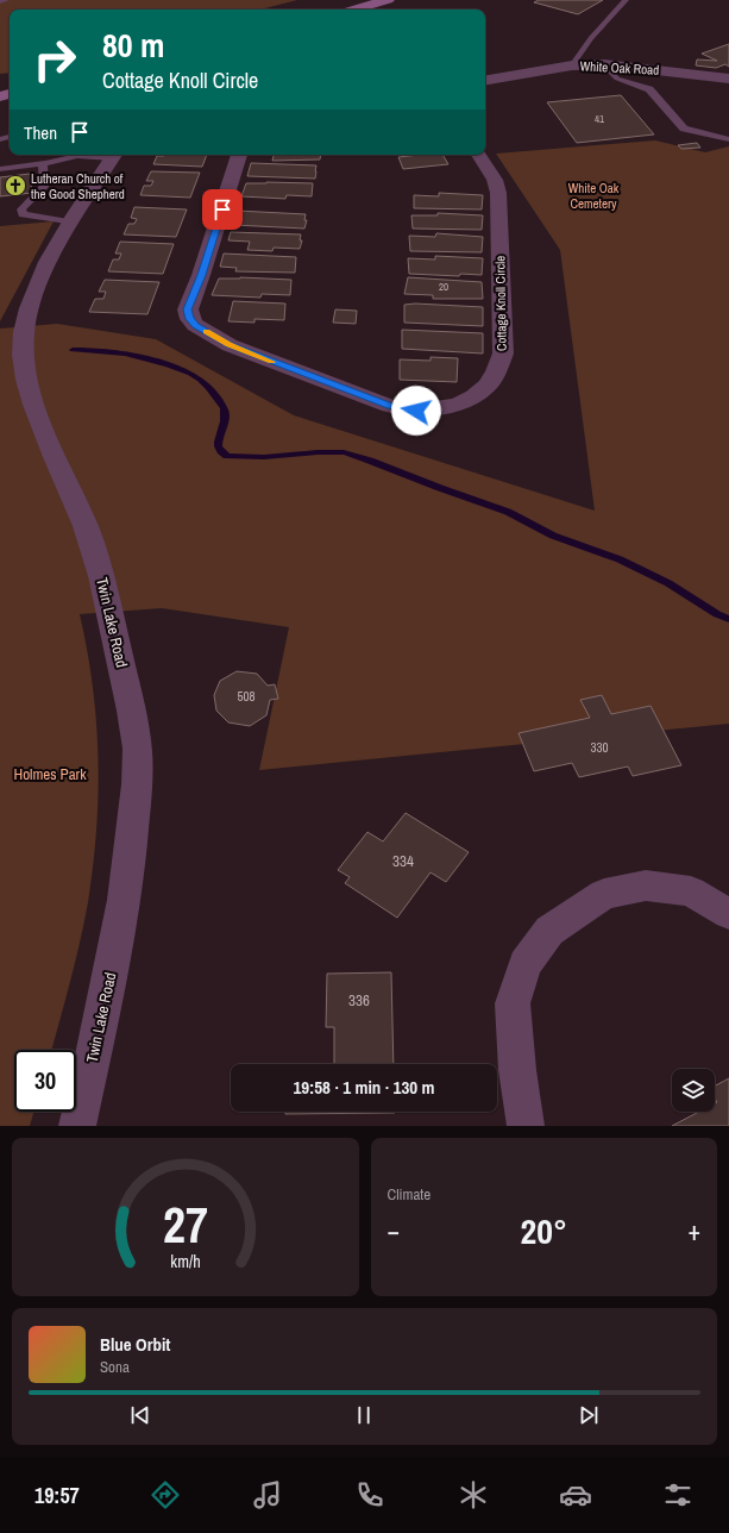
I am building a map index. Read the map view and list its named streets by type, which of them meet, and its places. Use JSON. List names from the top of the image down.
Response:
{
  "streets": {
    "street": ["White Oak Road", "Cottage Knoll Circle", "Twin Lake Road"]
  },
  "parks": ["White Oak Cemetery", "Holmes Park"],
  "places": {
    "church": ["Lutheran Church of the Good Shepherd"]
  },
  "house_numbers": [
    "41",
    "20",
    "508",
    "330",
    "334",
    "336"
  ],
  "page": {
    "turn": ["80 m", "Cottage Knoll Circle"],
    "then": "Then",
    "limit": "30",
    "trip": "19:58 · 1 min · 130 m",
    "tile": "Climate",
    "heat": ["−", "20°", "+"],
    "song": ["Blue Orbit", "Sona"],
    "tabs": "19:57",
    "gauge": ["27", "km/h"]
  }
}
